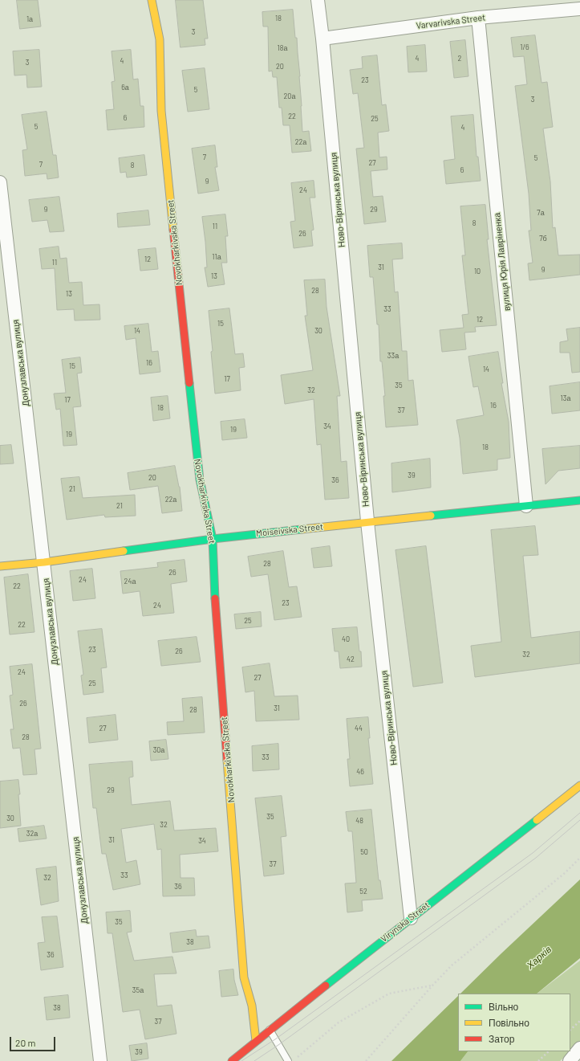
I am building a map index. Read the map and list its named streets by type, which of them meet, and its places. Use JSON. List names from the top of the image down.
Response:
{
  "streets": {
    "street": [
      "Varvarivska Street",
      "Ново-Віринська вулиця",
      "Novokharkivska Street",
      "вулиця Юрія Лавріненка",
      "Донузлавська вулиця",
      "Moiseivska Street",
      "Virynska Street"
    ]
  },
  "crossings": [
    ["Varvarivska Street", "Ново-Віринська вулиця"],
    ["Varvarivska Street", "вулиця Юрія Лавріненка"],
    ["Ново-Віринська вулиця", "Moiseivska Street"],
    ["Ново-Віринська вулиця", "Virynska Street"],
    ["Novokharkivska Street", "Moiseivska Street"],
    ["Novokharkivska Street", "Virynska Street"],
    ["вулиця Юрія Лавріненка", "Moiseivska Street"],
    ["Донузлавська вулиця", "Moiseivska Street"]
  ],
  "water": ["Харків"],
  "house_numbers": [
    "18",
    "1а",
    "3",
    "1/6",
    "18а",
    "4",
    "2",
    "4",
    "3",
    "20",
    "23",
    "6а",
    "5",
    "20а",
    "3",
    "22",
    "6",
    "25",
    "5",
    "4",
    "22а",
    "7",
    "5",
    "27",
    "7",
    "8",
    "6",
    "9",
    "24",
    "9",
    "29",
    "7а",
    "8",
    "11",
    "26",
    "7б",
    "11а",
    "12",
    "11",
    "31",
    "9",
    "10",
    "13",
    "28",
    "13",
    "33",
    "12",
    "15",
    "14",
    "30",
    "33а",
    "16",
    "15",
    "14",
    "17",
    "35",
    "32",
    "13а",
    "17",
    "16",
    "18",
    "37",
    "34",
    "19",
    "19",
    "18",
    "39",
    "20",
    "36",
    "21",
    "22а",
    "21",
    "28",
    "26",
    "24",
    "24а",
    "22",
    "23",
    "24",
    "25",
    "22",
    "40",
    "23",
    "26",
    "32",
    "42",
    "24",
    "27",
    "25",
    "26",
    "31",
    "28",
    "27",
    "44",
    "28",
    "30а",
    "33",
    "46",
    "29",
    "35",
    "30",
    "48",
    "32",
    "32а",
    "31",
    "34",
    "50",
    "37",
    "33",
    "32",
    "36",
    "52",
    "35",
    "38",
    "36",
    "35а",
    "38",
    "37",
    "39"
  ],
  "legend": ["Вільно", "Повільно", "Затор"],
  "scale_bar": "20 m"
}
